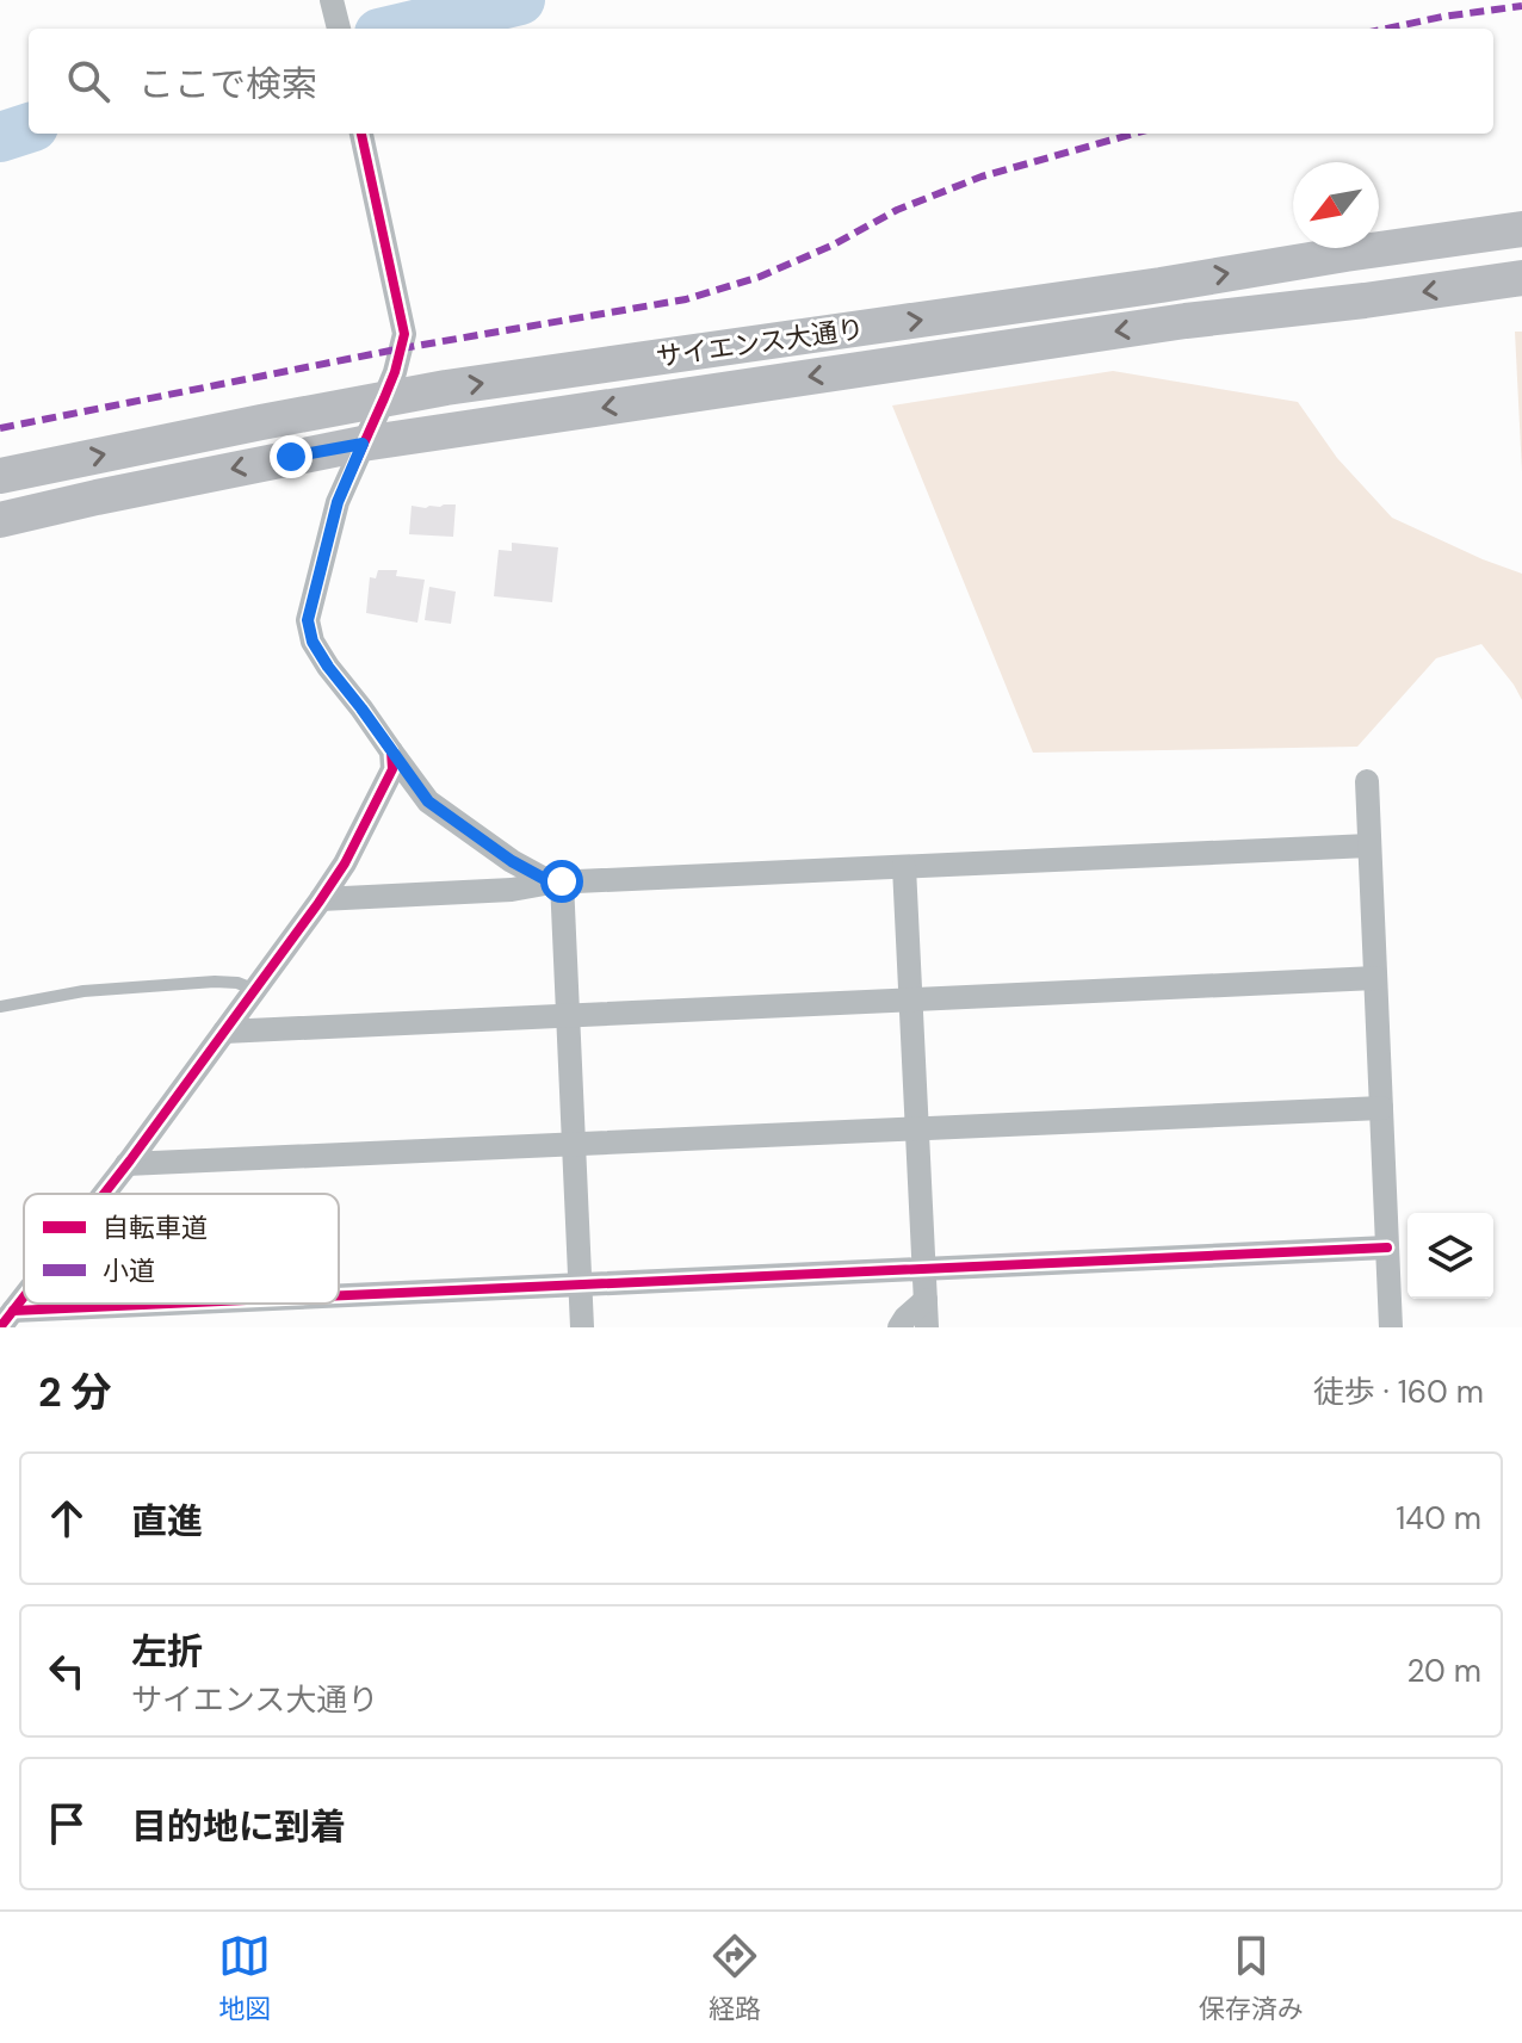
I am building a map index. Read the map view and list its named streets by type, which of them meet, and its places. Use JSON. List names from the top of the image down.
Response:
{
  "streets": {
    "main road": ["サイエンス大通り"]
  },
  "legend": ["自転車道", "小道"],
  "north": "bottom left",
  "page": {
    "search": "ここで検索",
    "heading": ["2 分", "徒歩 · 160 m"],
    "list": [
      ["直進", "140 m"],
      ["左折", "サイエンス大通り", "20 m"],
      "目的地に到着"
    ],
    "nav": ["地図", "経路", "保存済み"]
  }
}
